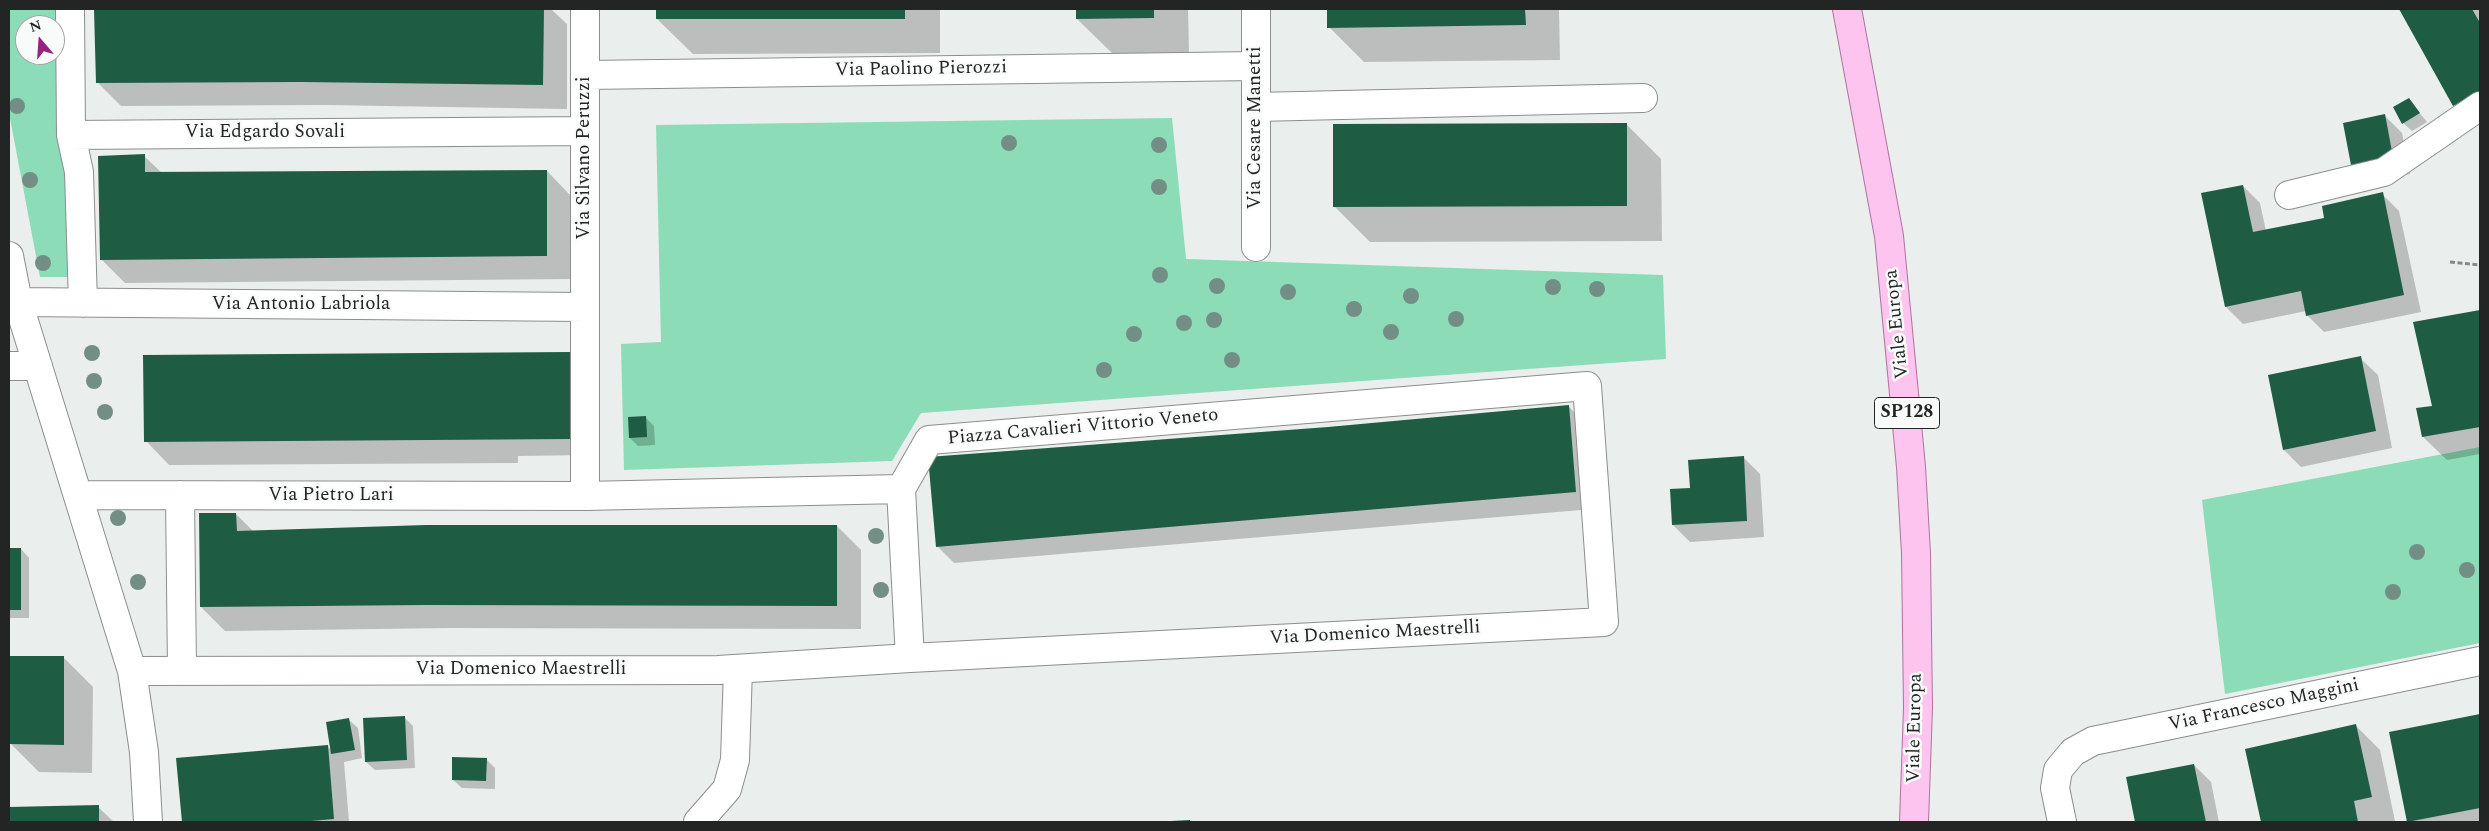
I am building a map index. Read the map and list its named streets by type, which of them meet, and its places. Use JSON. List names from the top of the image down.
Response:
{
  "streets": {
    "main road": ["Viale Europa", "SP128"],
    "street": [
      "Via Paolino Pierozzi",
      "Via Cesare Manetti",
      "Via Edgardo Sovali",
      "Via Silvano Peruzzi",
      "Via Antonio Labriola",
      "Piazza Cavalieri Vittorio Veneto",
      "Via Pietro Lari",
      "Via Domenico Maestrelli",
      "Via Francesco Maggini"
    ]
  },
  "crossings": [
    ["Via Paolino Pierozzi", "Via Cesare Manetti"],
    ["Via Paolino Pierozzi", "Via Silvano Peruzzi"],
    ["Via Edgardo Sovali", "Via Silvano Peruzzi"],
    ["Via Silvano Peruzzi", "Via Antonio Labriola"],
    ["Piazza Cavalieri Vittorio Veneto", "Via Domenico Maestrelli"]
  ],
  "north": "top"
}
